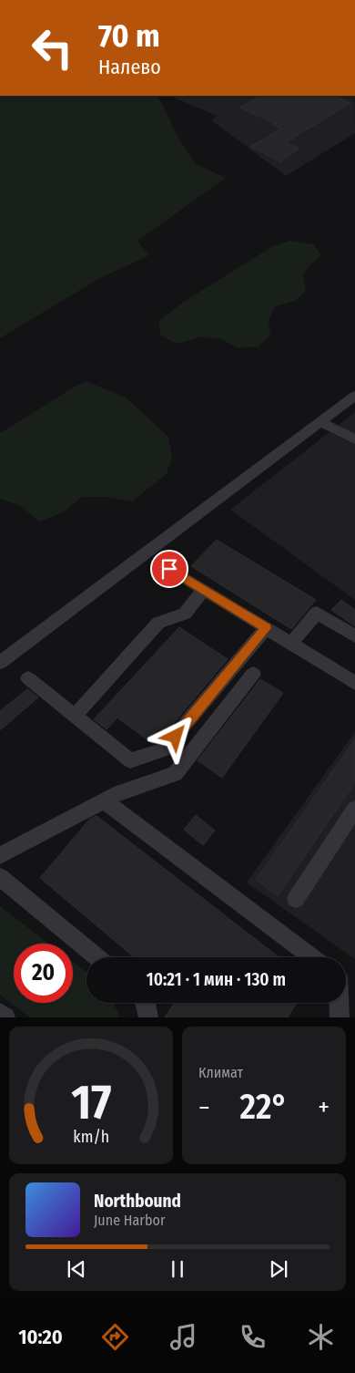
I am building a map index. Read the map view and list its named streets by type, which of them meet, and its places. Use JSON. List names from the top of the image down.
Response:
{
  "page": {
    "turn": ["70 m", "Налево"],
    "limit": "20",
    "trip": "10:21 · 1 мин · 130 m",
    "tile": "Климат",
    "heat": ["−", "22°", "+"],
    "song": ["Northbound", "June Harbor"],
    "tabs": "10:20",
    "gauge": ["17", "km/h"]
  }
}
